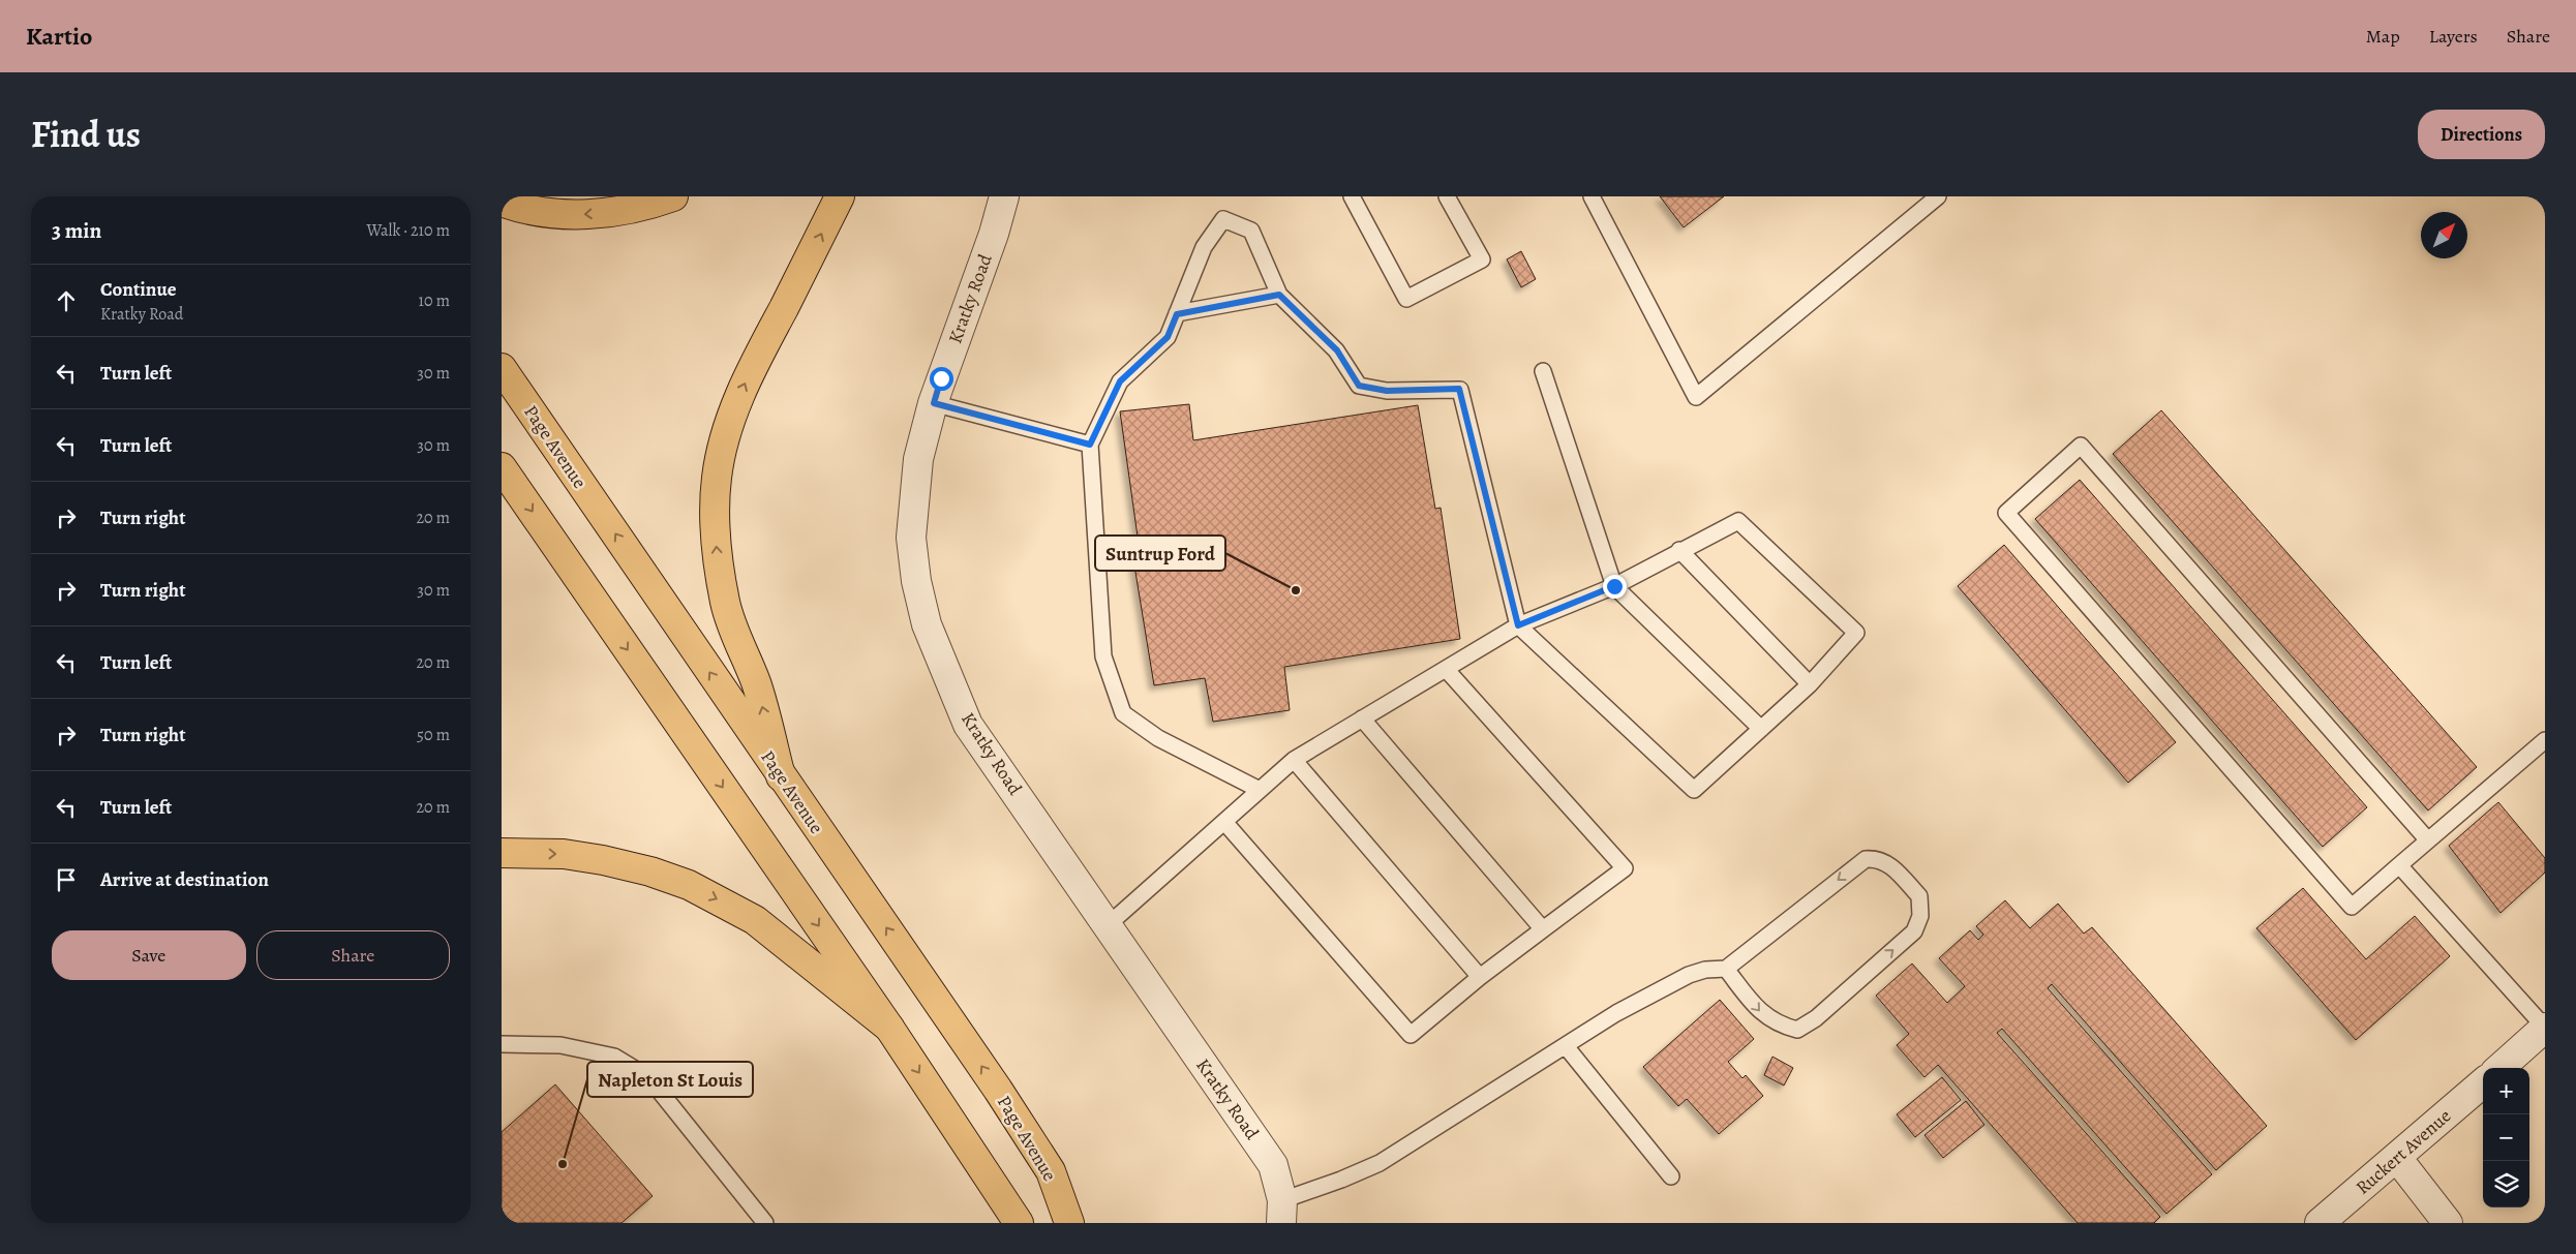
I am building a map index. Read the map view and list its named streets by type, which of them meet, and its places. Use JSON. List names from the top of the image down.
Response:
{
  "streets": {
    "main road": ["Page Avenue"],
    "street": ["Kratky Road", "Ruckert Avenue"]
  },
  "places": ["Suntrup Ford", "Napleton St Louis"],
  "north": "top right",
  "page": {
    "header": "Kartio",
    "nav": ["Map", "Layers", "Share"],
    "title": "Find us",
    "buttons": [
      "Directions",
      ["Save", "Share"]
    ],
    "heading": ["3 min", "Walk · 210 m"],
    "list": [
      ["Continue", "Kratky Road", "10 m"],
      ["Turn left", "30 m"],
      ["Turn left", "30 m"],
      ["Turn right", "20 m"],
      ["Turn right", "30 m"],
      ["Turn left", "20 m"],
      ["Turn right", "50 m"],
      ["Turn left", "20 m"],
      "Arrive at destination"
    ],
    "map_buttons": ["+", "−"]
  }
}
